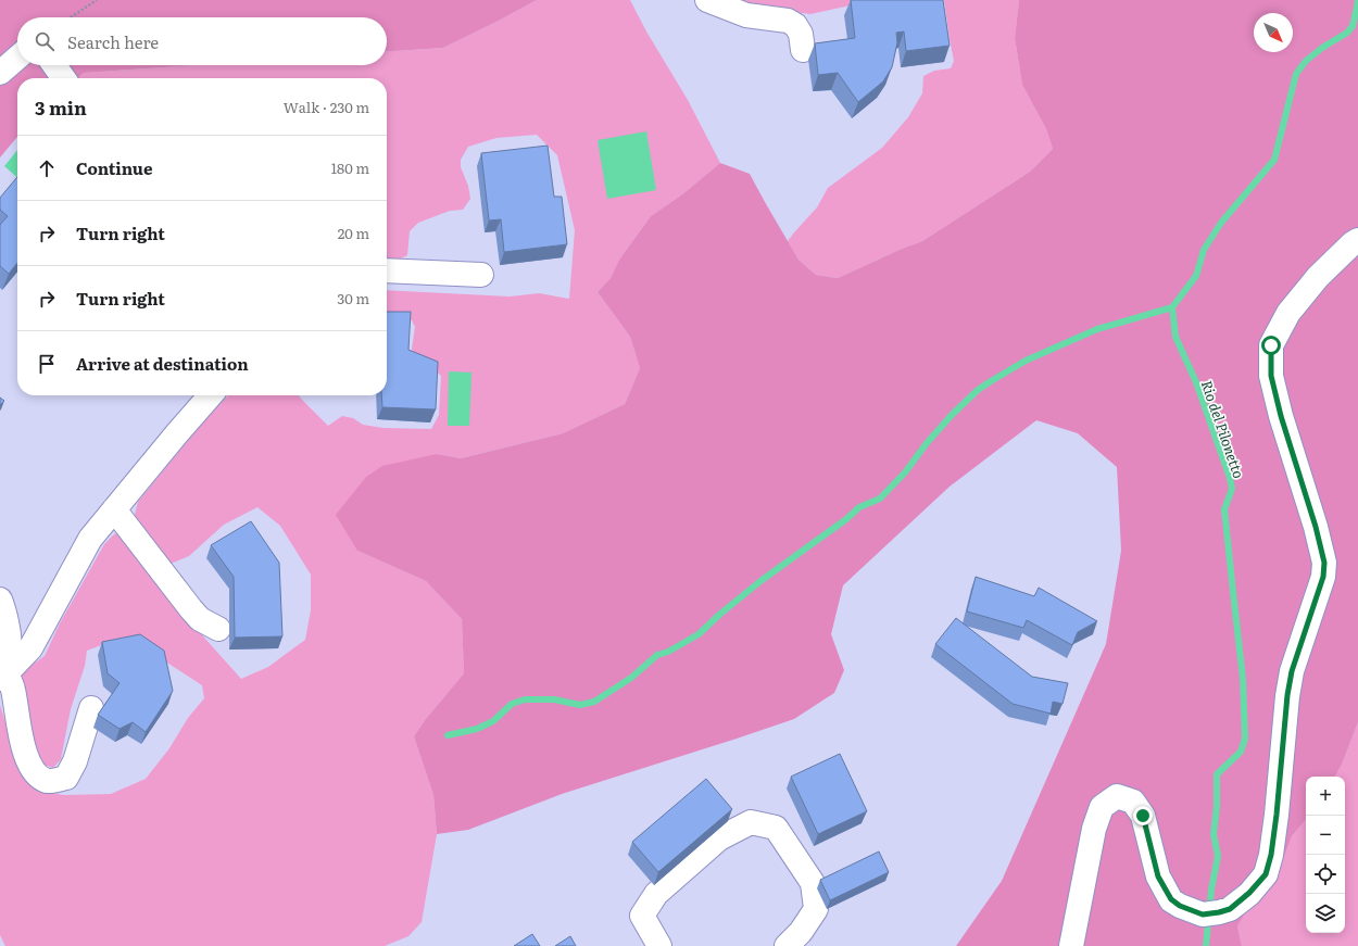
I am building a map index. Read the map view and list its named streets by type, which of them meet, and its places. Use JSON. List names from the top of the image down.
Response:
{
  "water": ["Rio del Pilonetto"],
  "north": "bottom right",
  "page": {
    "search": "Search here",
    "heading": ["3 min", "Walk · 230 m"],
    "list": [
      ["Continue", "180 m"],
      ["Turn right", "20 m"],
      ["Turn right", "30 m"],
      "Arrive at destination"
    ],
    "map_buttons": ["+", "−"]
  }
}
